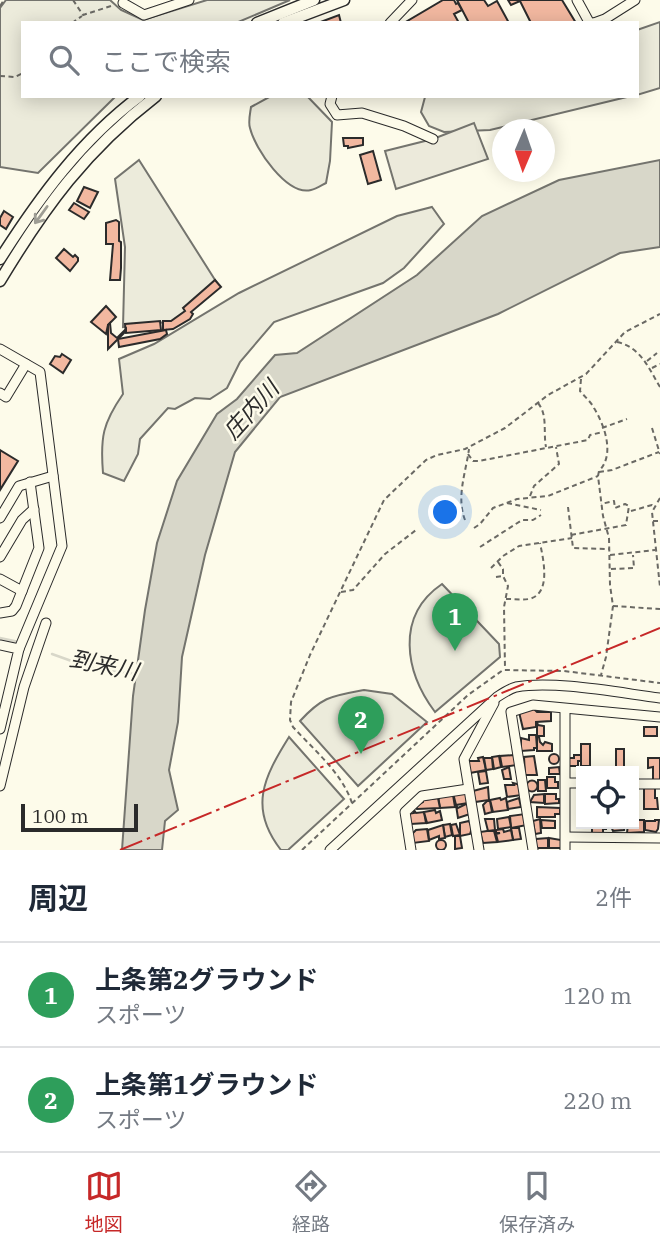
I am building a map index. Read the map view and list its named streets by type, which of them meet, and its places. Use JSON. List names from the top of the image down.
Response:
{
  "water": ["庄内川", "到来川"],
  "scale_bar": "100 m",
  "north": "bottom",
  "page": {
    "search": "ここで検索",
    "pins": ["1", "2"],
    "scale": "100 m",
    "heading": ["周辺", "2件"],
    "list": [
      {
        "mark": "1",
        "name": "上条第2グラウンド",
        "note": "スポーツ",
        "value": "120 m"
      },
      {
        "mark": "2",
        "name": "上条第1グラウンド",
        "note": "スポーツ",
        "value": "220 m"
      }
    ],
    "nav": ["地図", "経路", "保存済み"]
  }
}
